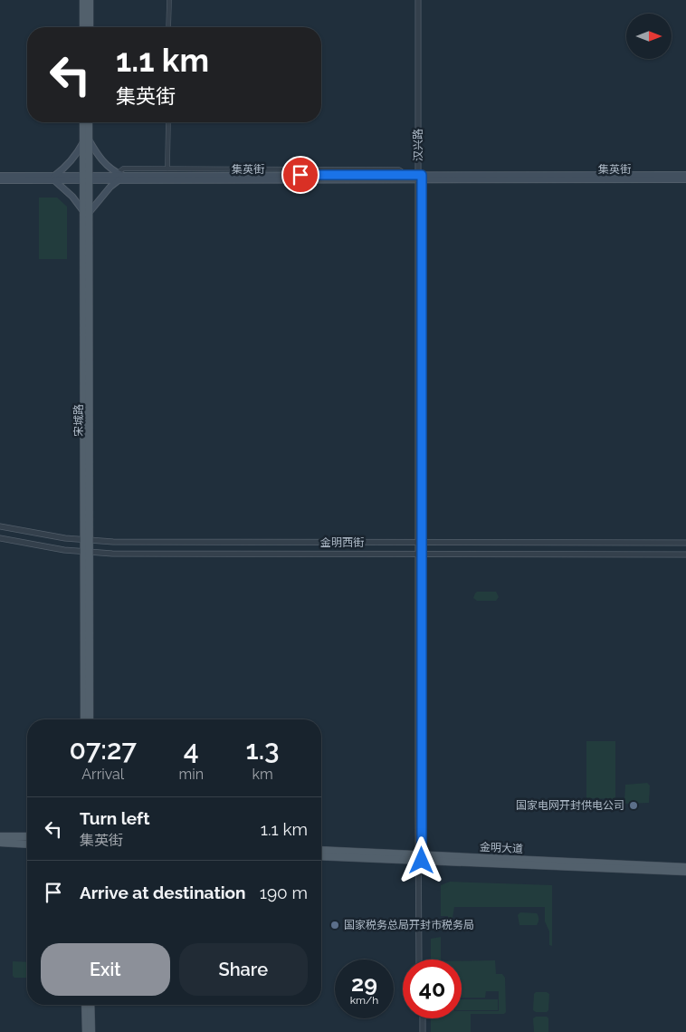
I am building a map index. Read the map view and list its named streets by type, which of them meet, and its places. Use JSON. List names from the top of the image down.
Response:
{
  "streets": {
    "main road": ["集英街", "宋城路", "金明大道"],
    "street": ["汉兴路", "金明西街"]
  },
  "crossings": [
    ["汉兴路", "集英街"],
    ["汉兴路", "金明西街"],
    ["汉兴路", "金明大道"],
    ["集英街", "宋城路"],
    ["宋城路", "金明西街"]
  ],
  "places": ["国家电网开封供电公司", "国家税务总局开封市税务局"],
  "north": "right",
  "page": {
    "turn": ["1.1 km", "集英街"],
    "eta": [
      "07:27",
      "Arrival",
      "4",
      "min",
      "1.3",
      "km"
    ],
    "list": [
      {
        "name": "Turn left",
        "note": "集英街",
        "value": "1.1 km"
      },
      {
        "name": "Arrive at destination",
        "value": "190 m"
      }
    ],
    "buttons": ["Exit", "Share"],
    "speed": "29 km/h",
    "limit": "40"
  }
}
